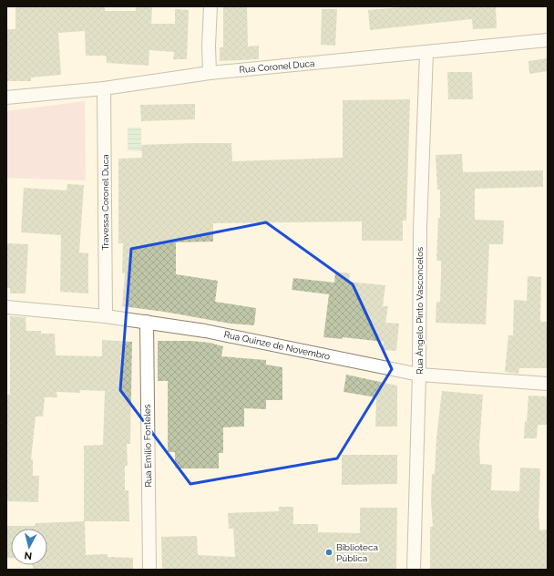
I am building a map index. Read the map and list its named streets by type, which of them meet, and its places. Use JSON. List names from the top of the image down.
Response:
{
  "streets": {
    "street": [
      "Rua Coronel Duca",
      "Travessa Coronel Duca",
      "Rua Ângelo Pinto Vasconcelos",
      "Rua Quinze de Novembro",
      "Rua Emílio Fonteles"
    ]
  },
  "crossings": [
    ["Rua Coronel Duca", "Travessa Coronel Duca"],
    ["Rua Coronel Duca", "Rua Ângelo Pinto Vasconcelos"],
    ["Travessa Coronel Duca", "Rua Quinze de Novembro"],
    ["Rua Ângelo Pinto Vasconcelos", "Rua Quinze de Novembro"],
    ["Rua Quinze de Novembro", "Rua Emílio Fonteles"]
  ],
  "places": ["Biblioteca Pública"],
  "north": "bottom"
}
